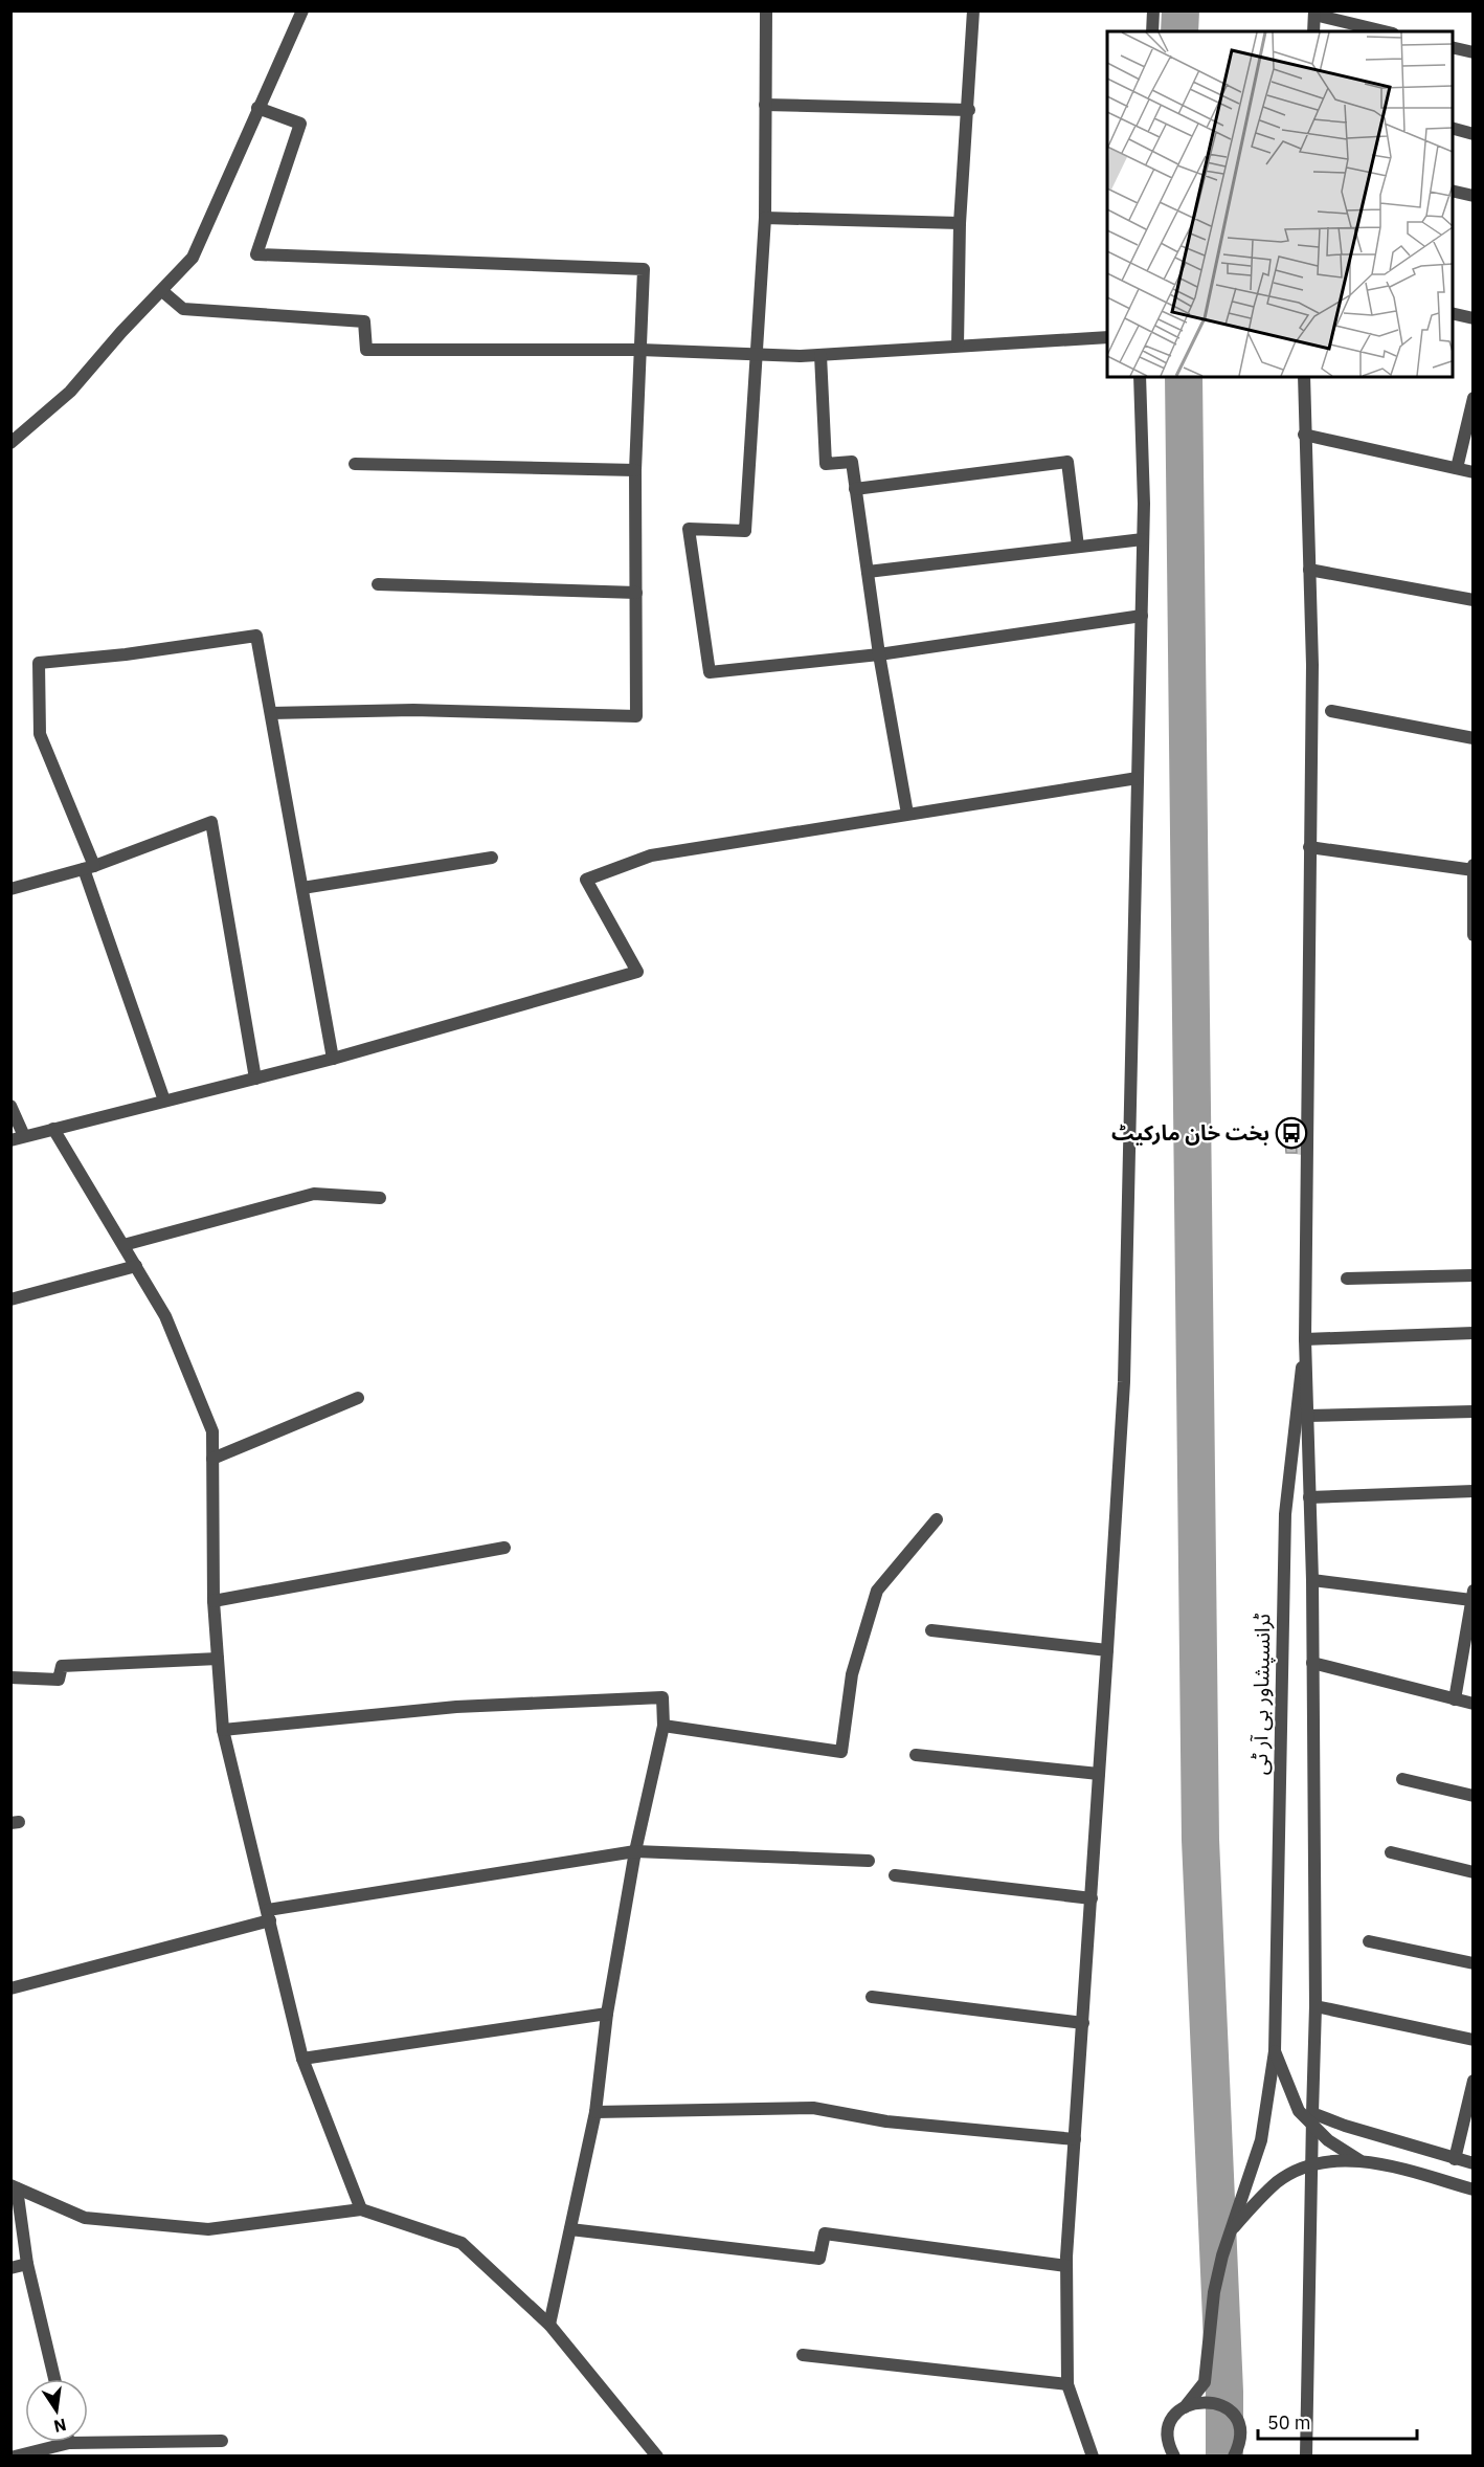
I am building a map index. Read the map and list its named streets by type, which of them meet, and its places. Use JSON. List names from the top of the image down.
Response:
{
  "streets": {
    "street": ["ٹرانسپشاور بی آر ٹی"]
  },
  "places": {
    "bus stop": ["بخت خان مارکیٹ"]
  },
  "scale_bar": "50 m",
  "north": "bottom"
}
